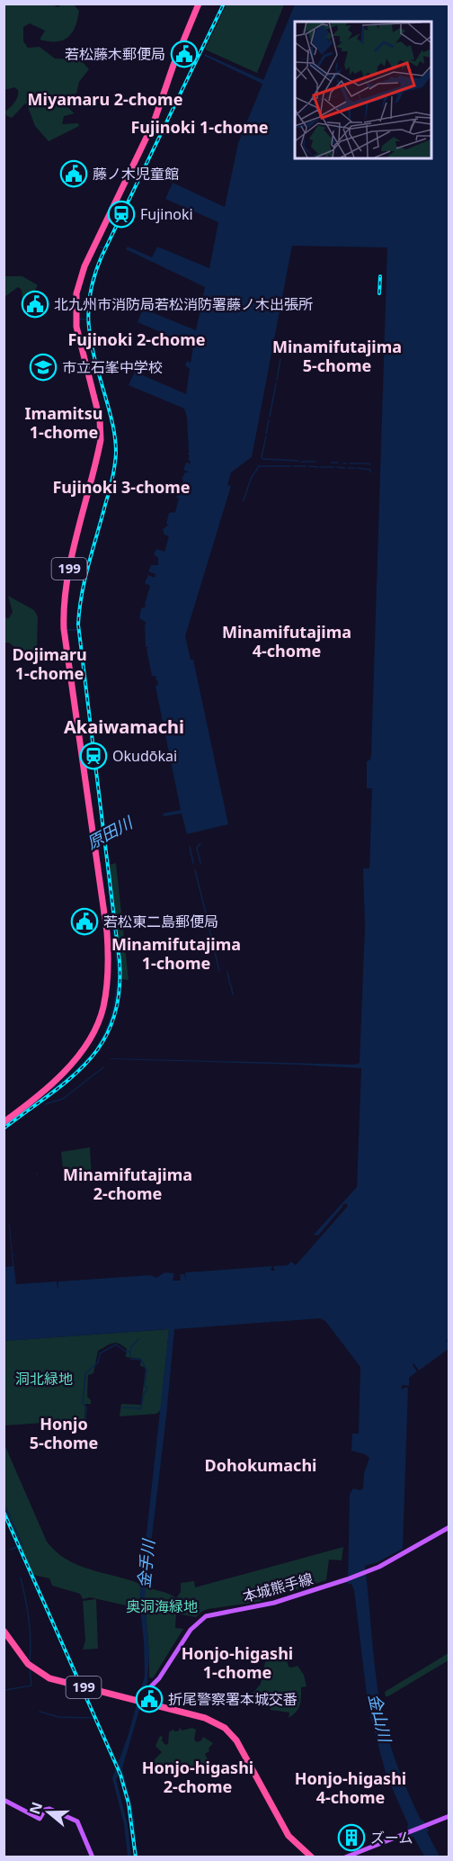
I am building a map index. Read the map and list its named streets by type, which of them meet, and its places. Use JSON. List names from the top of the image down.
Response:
{
  "streets": {
    "highway": ["199"],
    "main road": ["本城熊手線"]
  },
  "crossings": [
    ["199", "本城熊手線"]
  ],
  "districts": [
    "Miyamaru 2-chome",
    "Fujinoki 1-chome",
    "Fujinoki 2-chome",
    "Minamifutajima 5-chome",
    "Imamitsu 1-chome",
    "Fujinoki 3-chome",
    "Minamifutajima 4-chome",
    "Dojimaru 1-chome",
    "Akaiwamachi",
    "Minamifutajima 1-chome",
    "Minamifutajima 2-chome",
    "Honjo 5-chome",
    "Dohokumachi",
    "Honjo-higashi 1-chome",
    "Honjo-higashi 2-chome",
    "Honjo-higashi 4-chome"
  ],
  "water": ["原田川", "金手川", "金山川"],
  "parks": ["洞北緑地", "奥洞海緑地"],
  "places": {
    "public building": [
      "若松藤木郵便局",
      "藤ノ木児童館",
      "北九州市消防局若松消防署藤ノ木出張所",
      "若松東二島郵便局",
      "折尾警察署本城交番"
    ],
    "station": ["Fujinoki", "Okudōkai"],
    "school or university": ["市立石峯中学校"],
    "building": ["ズーム"]
  },
  "north": "left"
}
